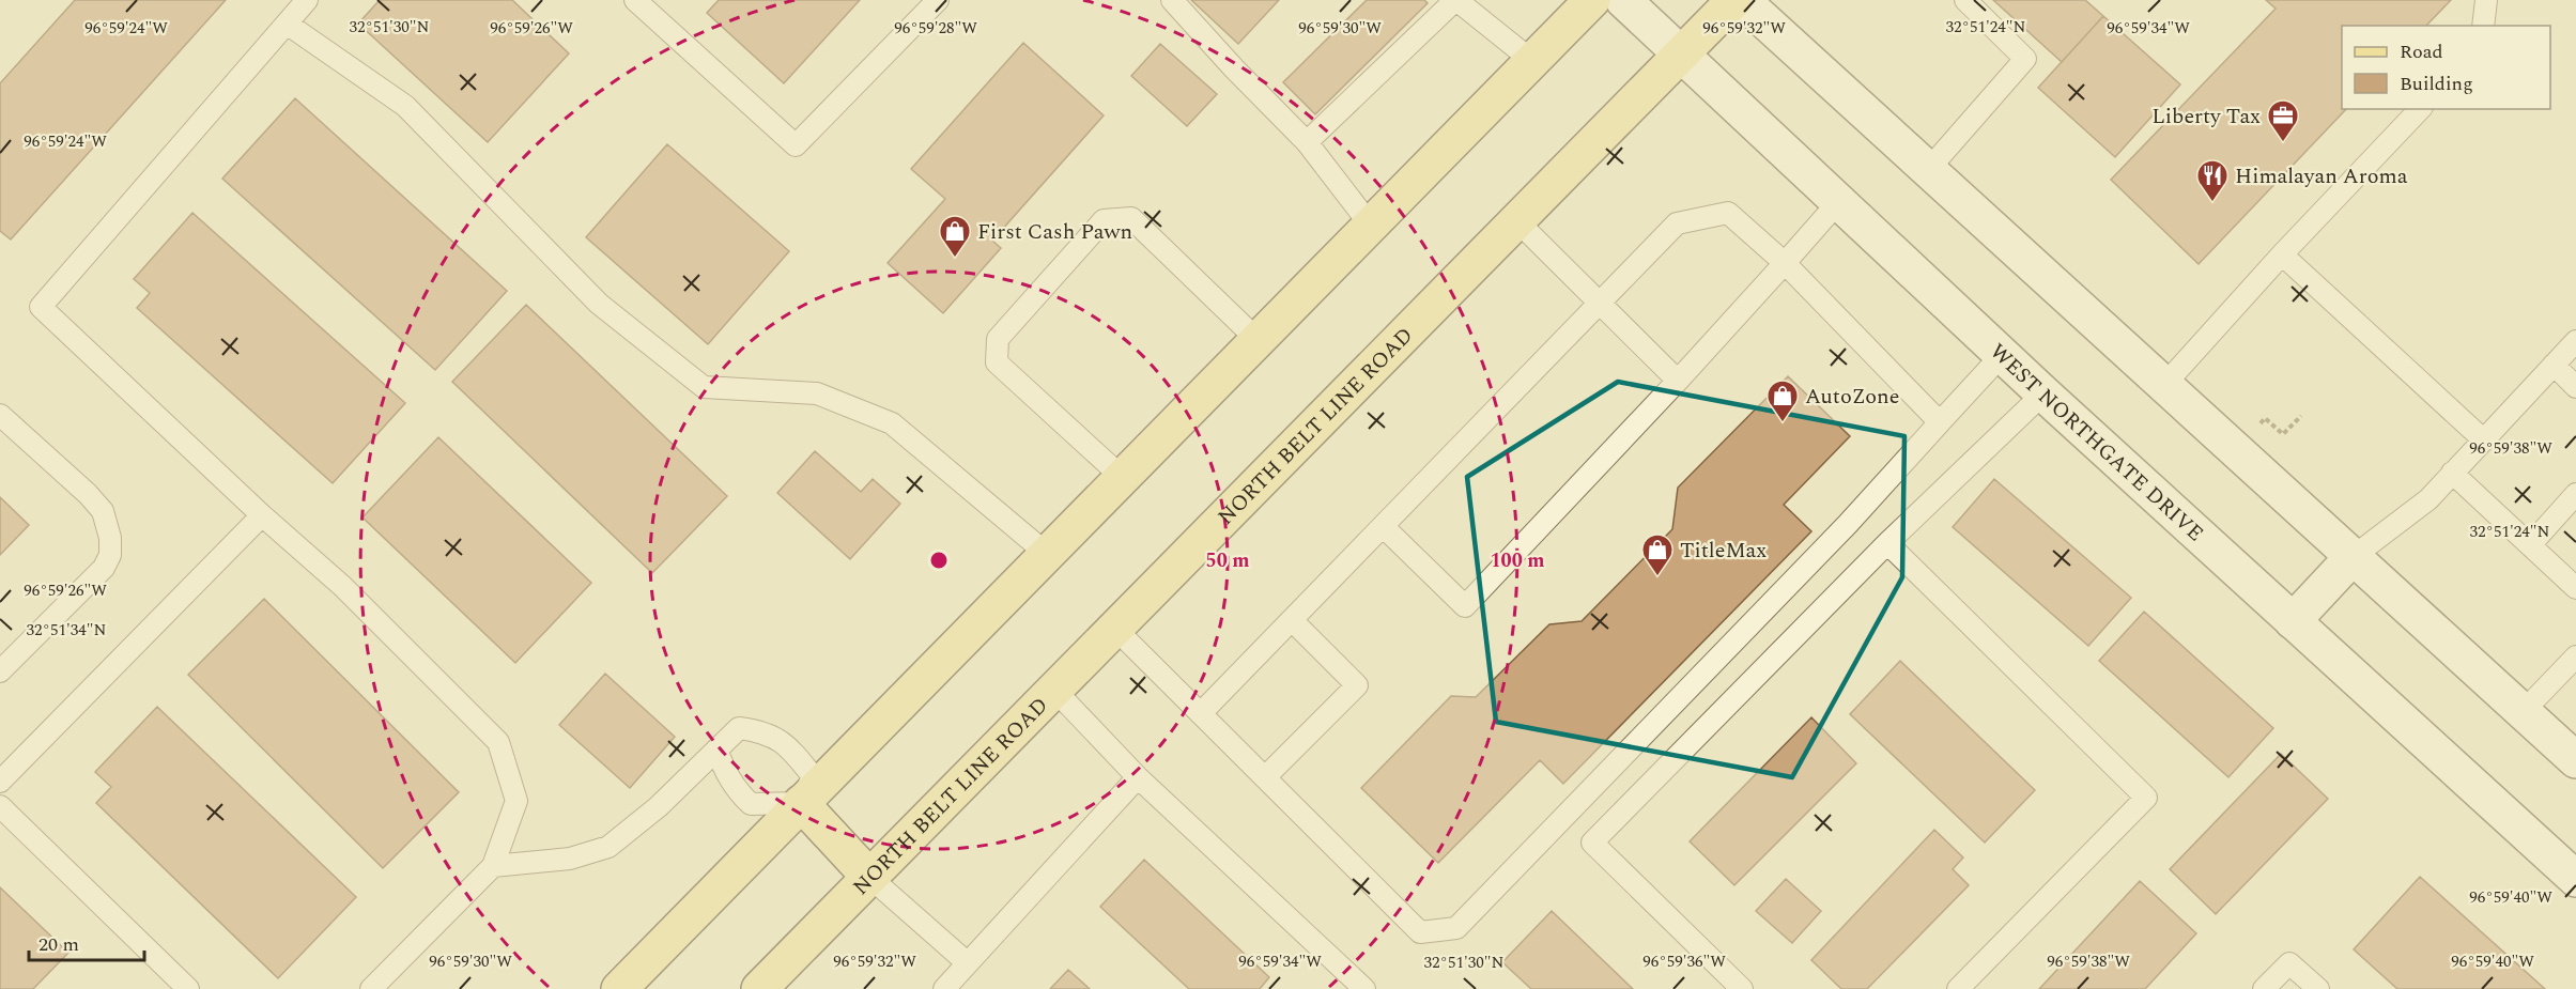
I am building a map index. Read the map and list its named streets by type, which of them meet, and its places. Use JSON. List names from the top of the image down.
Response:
{
  "streets": {
    "main road": ["NORTH BELT LINE ROAD", "WEST NORTHGATE DRIVE"]
  },
  "crossings": [
    ["NORTH BELT LINE ROAD", "WEST NORTHGATE DRIVE"]
  ],
  "places": {
    "office": ["Liberty Tax"],
    "restaurant": ["Himalayan Aroma"],
    "shop": ["First Cash Pawn", "AutoZone", "TitleMax"]
  },
  "legend": ["Road", "Building"],
  "scale_bar": "20 m",
  "coordinates": [
    "32°51'30\"N",
    "32°51'24\"N",
    "96°59'24\"W",
    "96°59'26\"W",
    "96°59'28\"W",
    "96°59'30\"W",
    "96°59'32\"W",
    "96°59'34\"W",
    "96°59'38\"W",
    "32°51'34\"N",
    "96°59'40\"W",
    "96°59'36\"W"
  ],
  "rings": ["50 m", "100 m"]
}
